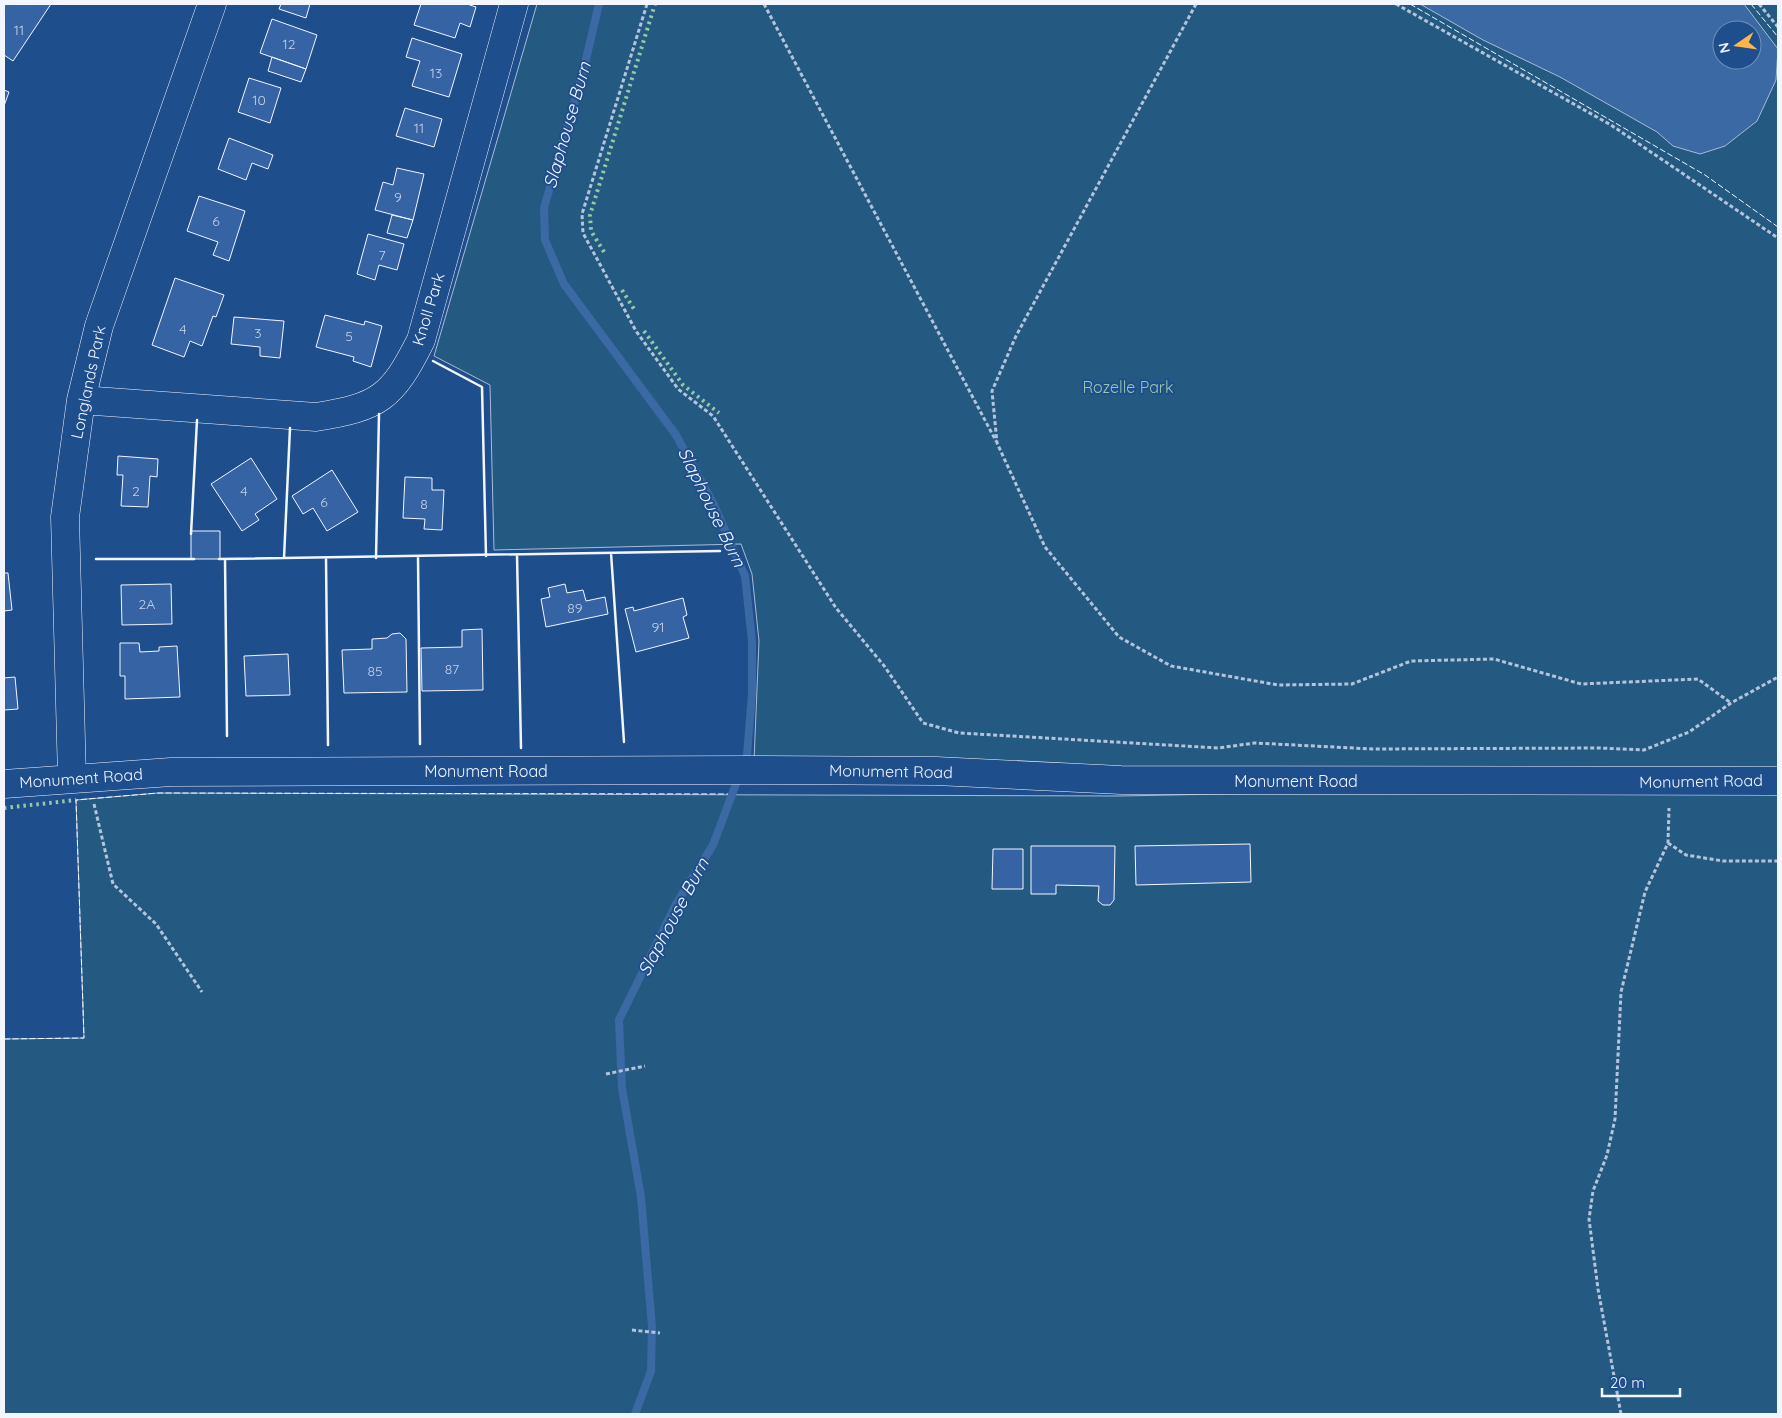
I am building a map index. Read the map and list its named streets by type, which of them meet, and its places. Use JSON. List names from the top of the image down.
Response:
{
  "streets": {
    "main road": ["Knoll Park", "Longlands Park", "Monument Road"]
  },
  "crossings": [
    ["Knoll Park", "Longlands Park"],
    ["Longlands Park", "Monument Road"]
  ],
  "water": ["Slaphouse Burn"],
  "parks": ["Rozelle Park"],
  "house_numbers": [
    "11",
    "12",
    "13",
    "10",
    "11",
    "9",
    "6",
    "7",
    "4",
    "3",
    "5",
    "2",
    "4",
    "6",
    "8",
    "2A",
    "89",
    "91",
    "87",
    "85"
  ],
  "scale_bar": "20 m",
  "north": "left"
}
